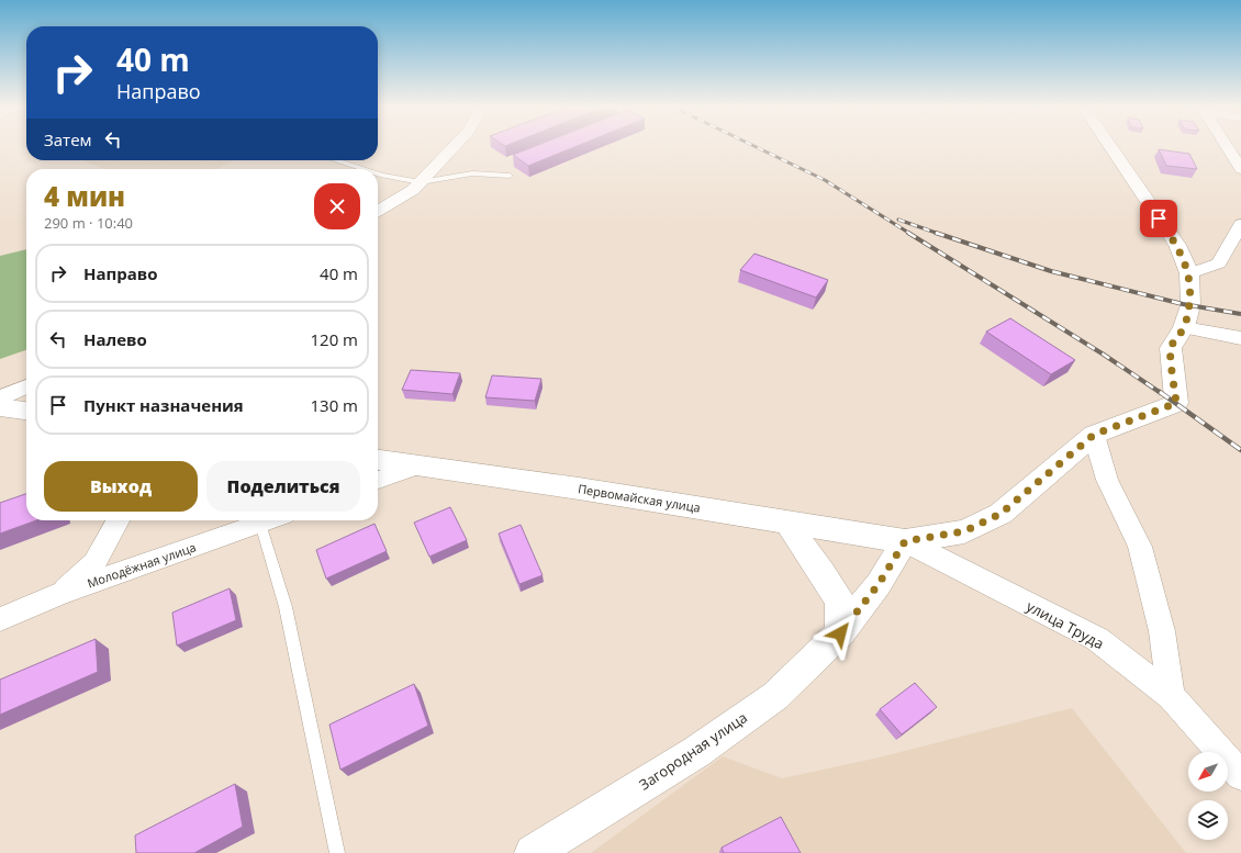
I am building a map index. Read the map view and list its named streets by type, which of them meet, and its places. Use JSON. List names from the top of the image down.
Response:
{
  "streets": {
    "main road": ["Первомайская улица", "Загородная улица"],
    "street": ["Молодёжная улица", "улица Труда"]
  },
  "crossings": [
    ["Первомайская улица", "улица Труда"],
    ["Первомайская улица", "Загородная улица"],
    ["улица Труда", "Загородная улица"]
  ],
  "north": "bottom left",
  "page": {
    "turn": ["40 m", "Направо"],
    "then": "Затем",
    "heading": ["4 мин", "290 m · 10:40"],
    "list": [
      {
        "name": "Направо",
        "value": "40 m"
      },
      {
        "name": "Налево",
        "value": "120 m"
      },
      {
        "name": "Пункт назначения",
        "value": "130 m"
      }
    ],
    "buttons": ["Выход", "Поделиться"]
  }
}
